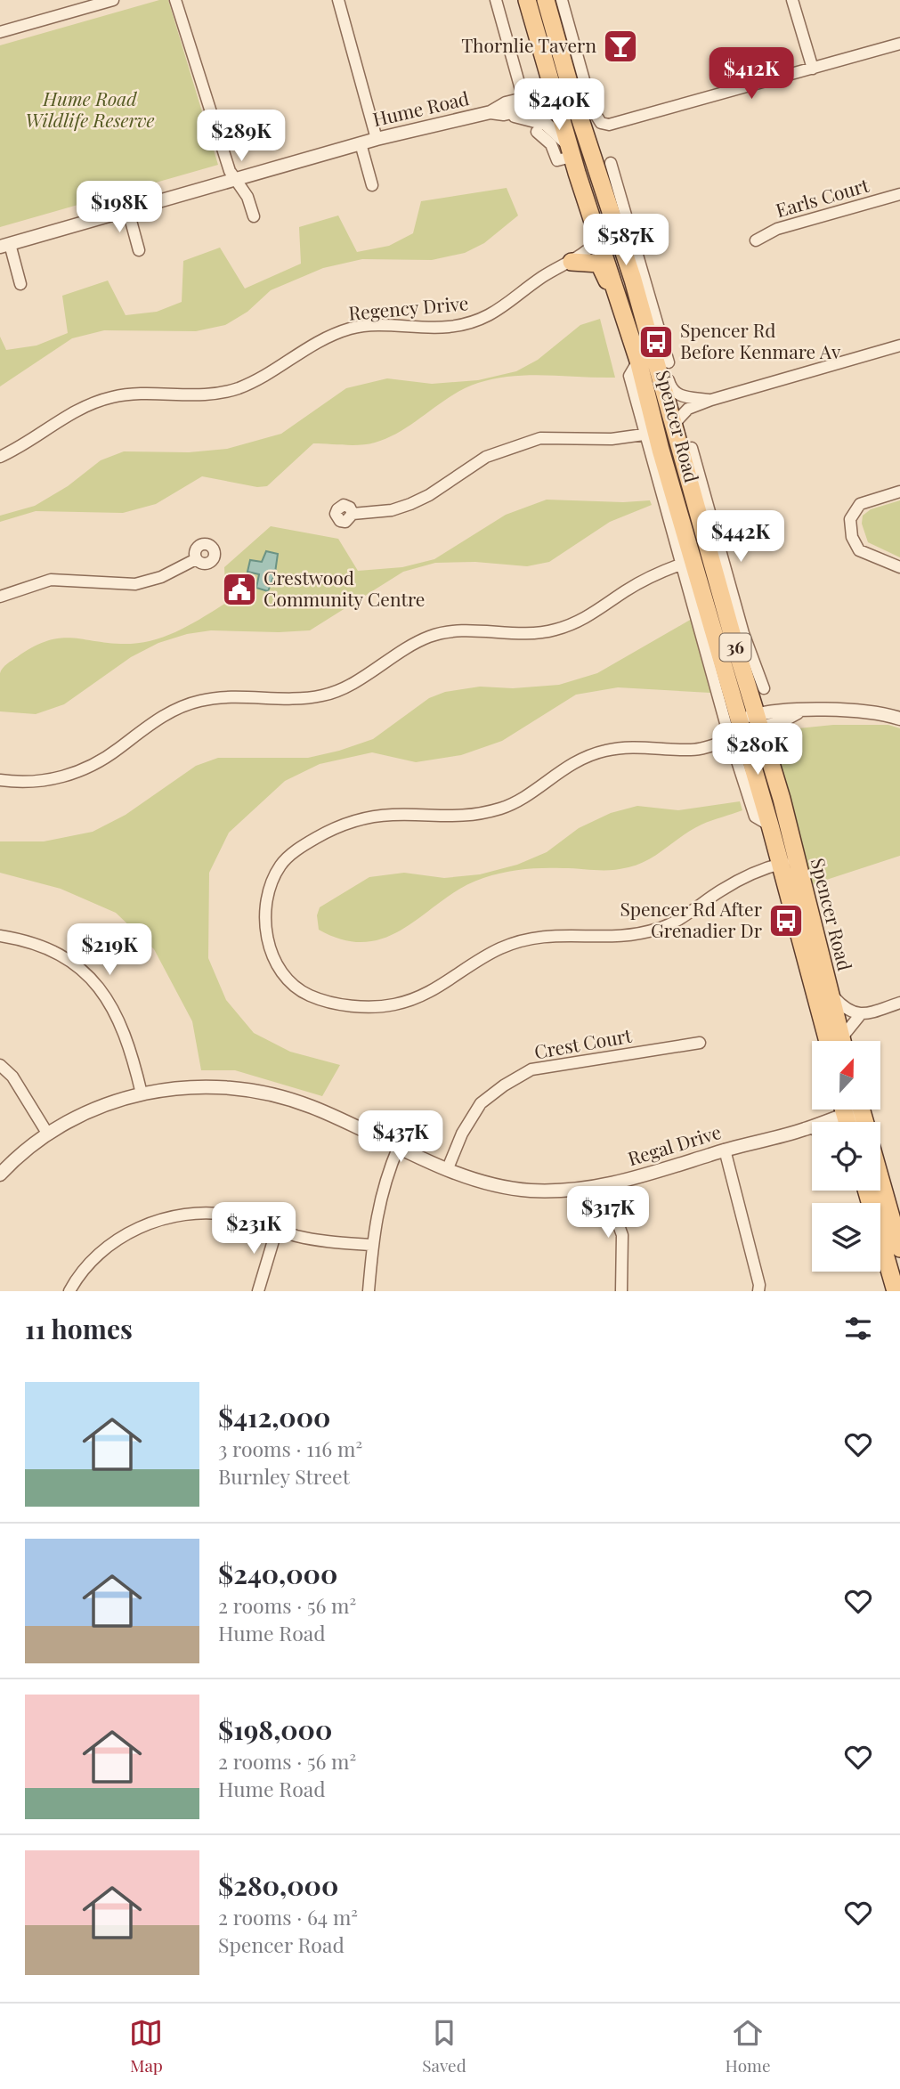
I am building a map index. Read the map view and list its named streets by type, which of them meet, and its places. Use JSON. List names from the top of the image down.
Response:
{
  "streets": {
    "main road": ["Spencer Road", "36"],
    "street": [
      "Hume Road",
      "Earls Court",
      "Regency Drive",
      "Crest Court",
      "Regal Drive"
    ]
  },
  "crossings": [
    ["Hume Road", "Spencer Road"],
    ["Regency Drive", "Spencer Road"],
    ["Crest Court", "Regal Drive"]
  ],
  "parks": ["Hume Road Wildlife Reserve"],
  "places": {
    "bar": ["Thornlie Tavern"],
    "bus stop": ["Spencer Rd Before Kenmare Av", "Spencer Rd After Grenadier Dr"],
    "public building": ["Crestwood Community Centre"]
  },
  "north": "top",
  "page": {
    "price": [
      "$412K",
      "$240K",
      "$289K",
      "$198K",
      "$587K",
      "$442K",
      "$280K",
      "$219K",
      "$437K",
      "$317K",
      "$231K"
    ],
    "heading": "11 homes",
    "list": [
      {
        "name": "$412,000",
        "note": "3 rooms · 116 m² · Burnley Street"
      },
      {
        "name": "$240,000",
        "note": "2 rooms · 56 m² · Hume Road"
      },
      {
        "name": "$198,000",
        "note": "2 rooms · 56 m² · Hume Road"
      },
      {
        "name": "$280,000",
        "note": "2 rooms · 64 m² · Spencer Road"
      }
    ],
    "tabs": ["Map", "Saved", "Home"]
  }
}
